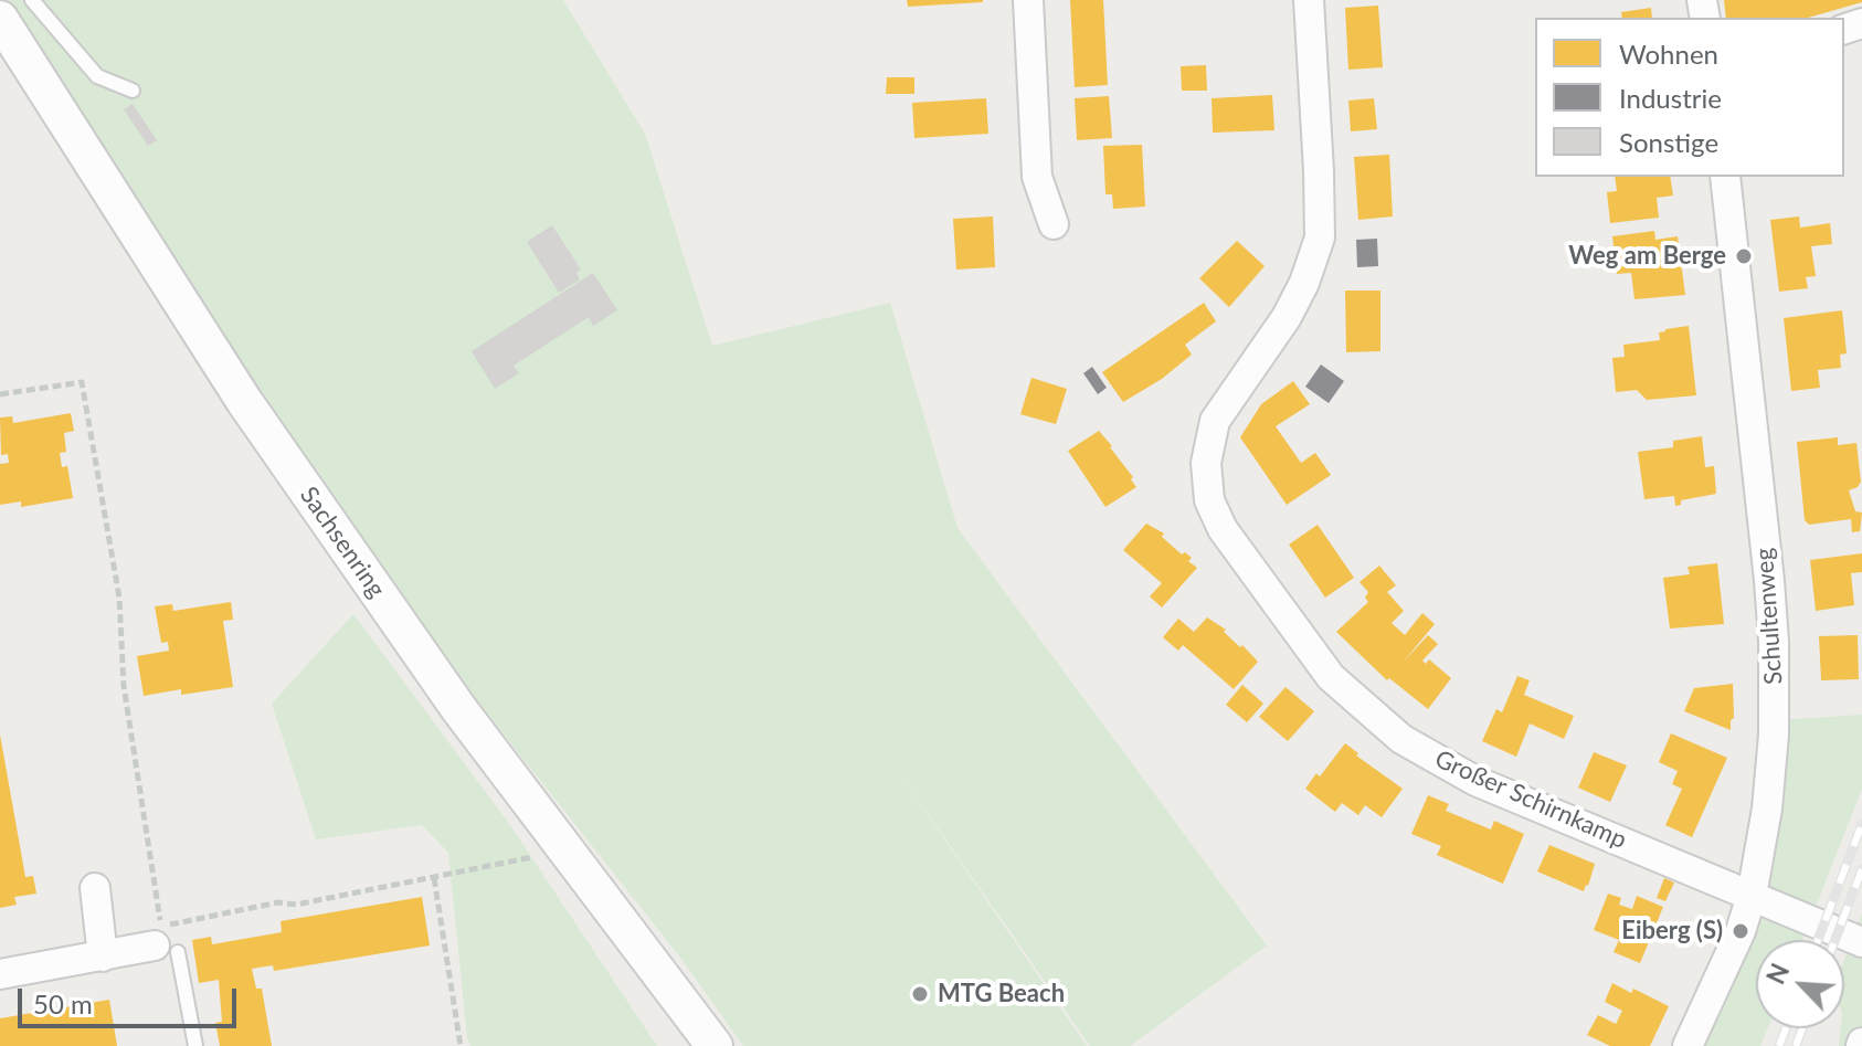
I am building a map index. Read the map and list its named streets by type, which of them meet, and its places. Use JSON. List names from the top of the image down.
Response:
{
  "streets": {
    "street": ["Sachsenring", "Schultenweg", "Großer Schirnkamp"]
  },
  "crossings": [
    ["Schultenweg", "Großer Schirnkamp"]
  ],
  "places": ["Weg am Berge", "Eiberg (S)", "MTG Beach"],
  "legend": ["Wohnen", "Industrie", "Sonstige"],
  "scale_bar": "50 m",
  "north": "top left"
}
